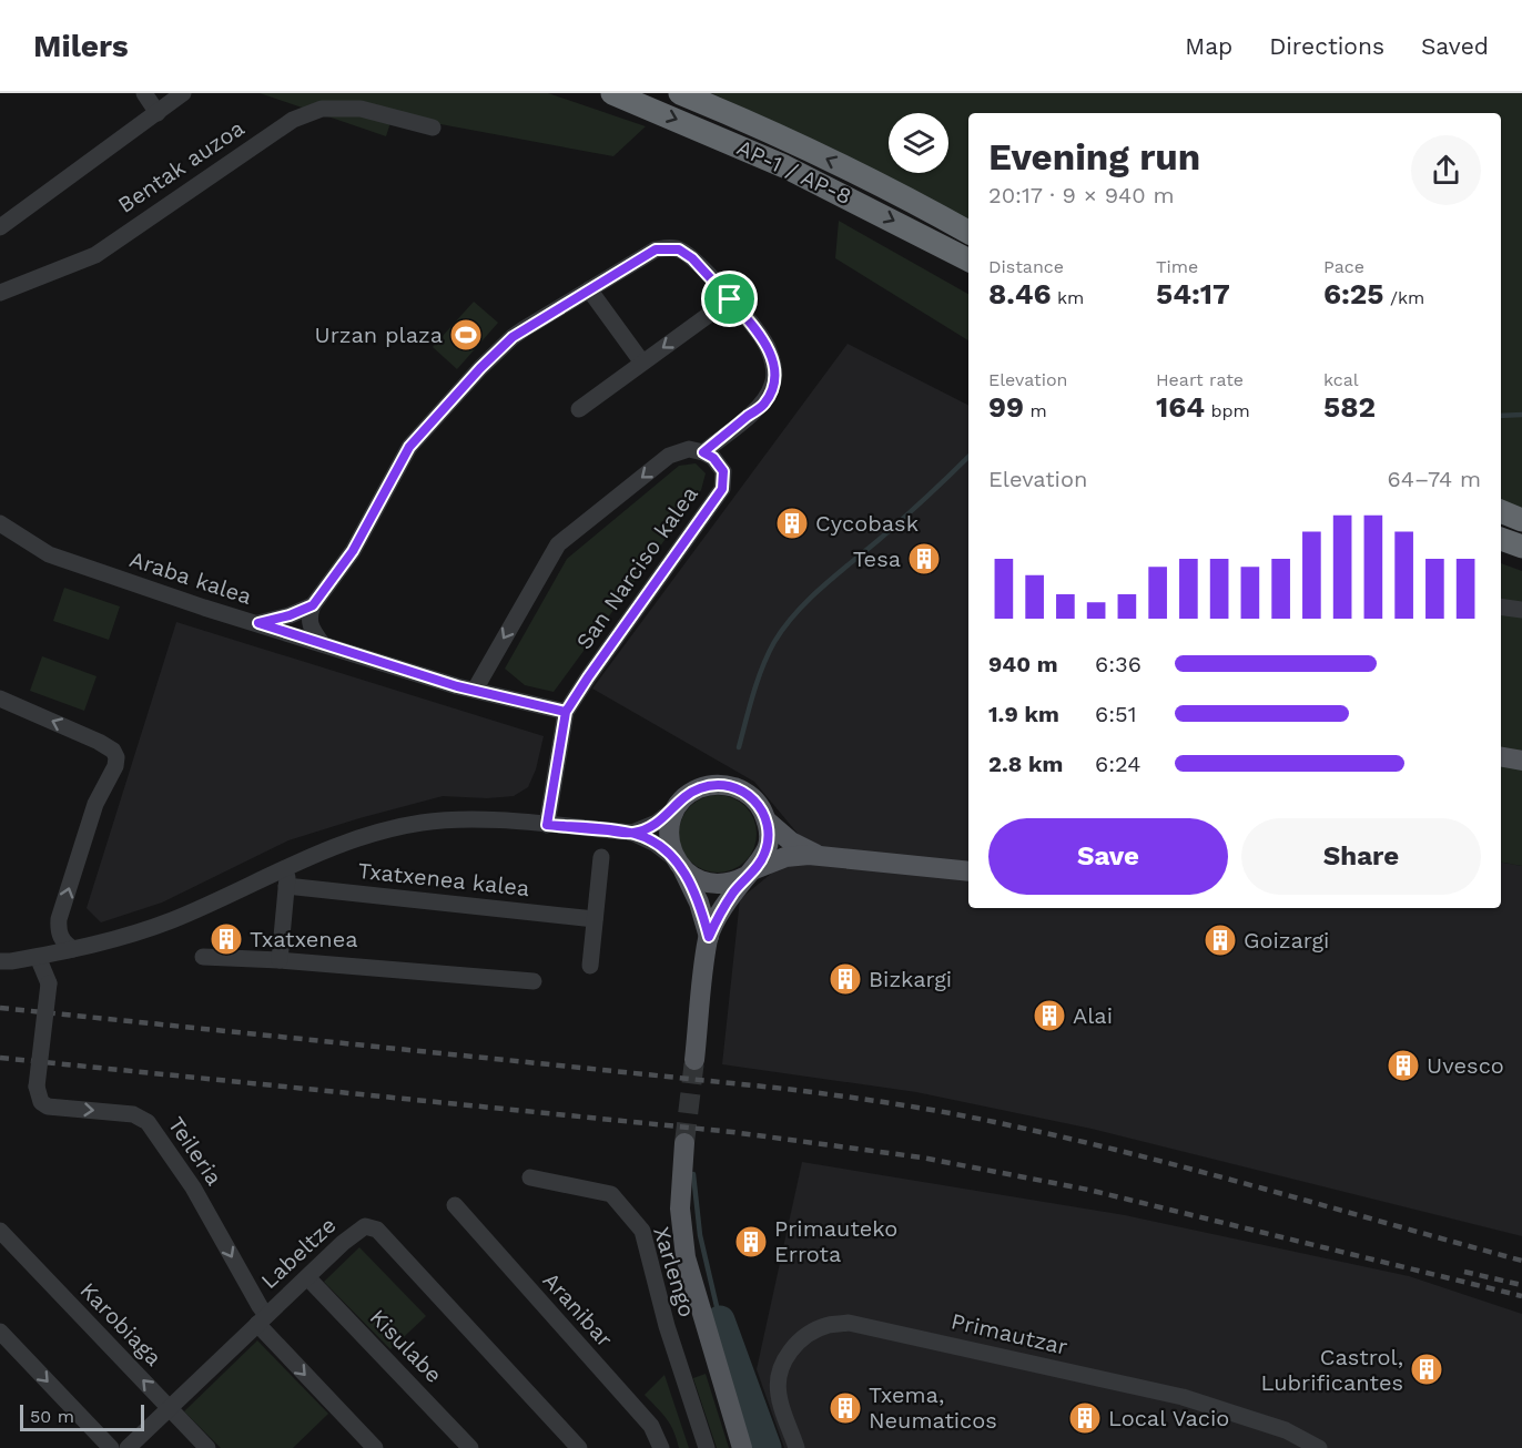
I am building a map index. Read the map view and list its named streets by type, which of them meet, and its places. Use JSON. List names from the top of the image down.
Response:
{
  "streets": {
    "highway": ["AP-1 / AP-8"],
    "street": [
      "Bentak auzoa",
      "San Narciso kalea",
      "Araba kalea",
      "Txatxenea kalea",
      "Teileria",
      "Labeltze",
      "Xarlengo",
      "Aranibar",
      "Karobiaga",
      "Primautzar",
      "Kisulabe"
    ]
  },
  "crossings": [
    ["San Narciso kalea", "Araba kalea"],
    ["Teileria", "Labeltze"],
    ["Labeltze", "Karobiaga"],
    ["Labeltze", "Kisulabe"]
  ],
  "one_way": ["Teileria"],
  "places": {
    "sports": ["Urzan plaza"],
    "building": [
      "Cycobask",
      "Tesa",
      "Txatxenea",
      "Goizargi",
      "Bizkargi",
      "Alai",
      "Uvesco",
      "Primauteko Errota",
      "Castrol, Lubrificantes",
      "Txema, Neumaticos",
      "Local Vacio"
    ]
  },
  "scale_bar": "50 m",
  "page": {
    "header": "Milers",
    "nav": ["Map", "Directions", "Saved"],
    "heading": ["Evening run", "20:17 · 9 × 940 m"],
    "stats": [
      ["Distance", "8.46 km"],
      ["Time", "54:17"],
      ["Pace", "6:25 /km"],
      ["Elevation", "99 m"],
      ["Heart rate", "164 bpm"],
      ["kcal", "582"]
    ],
    "chart": ["Elevation", "64–74 m"],
    "list": [
      {
        "name": "940 m",
        "note": "6:36"
      },
      {
        "name": "1.9 km",
        "note": "6:51"
      },
      {
        "name": "2.8 km",
        "note": "6:24"
      }
    ],
    "buttons": ["Save", "Share"],
    "scale": "50 m"
  }
}
